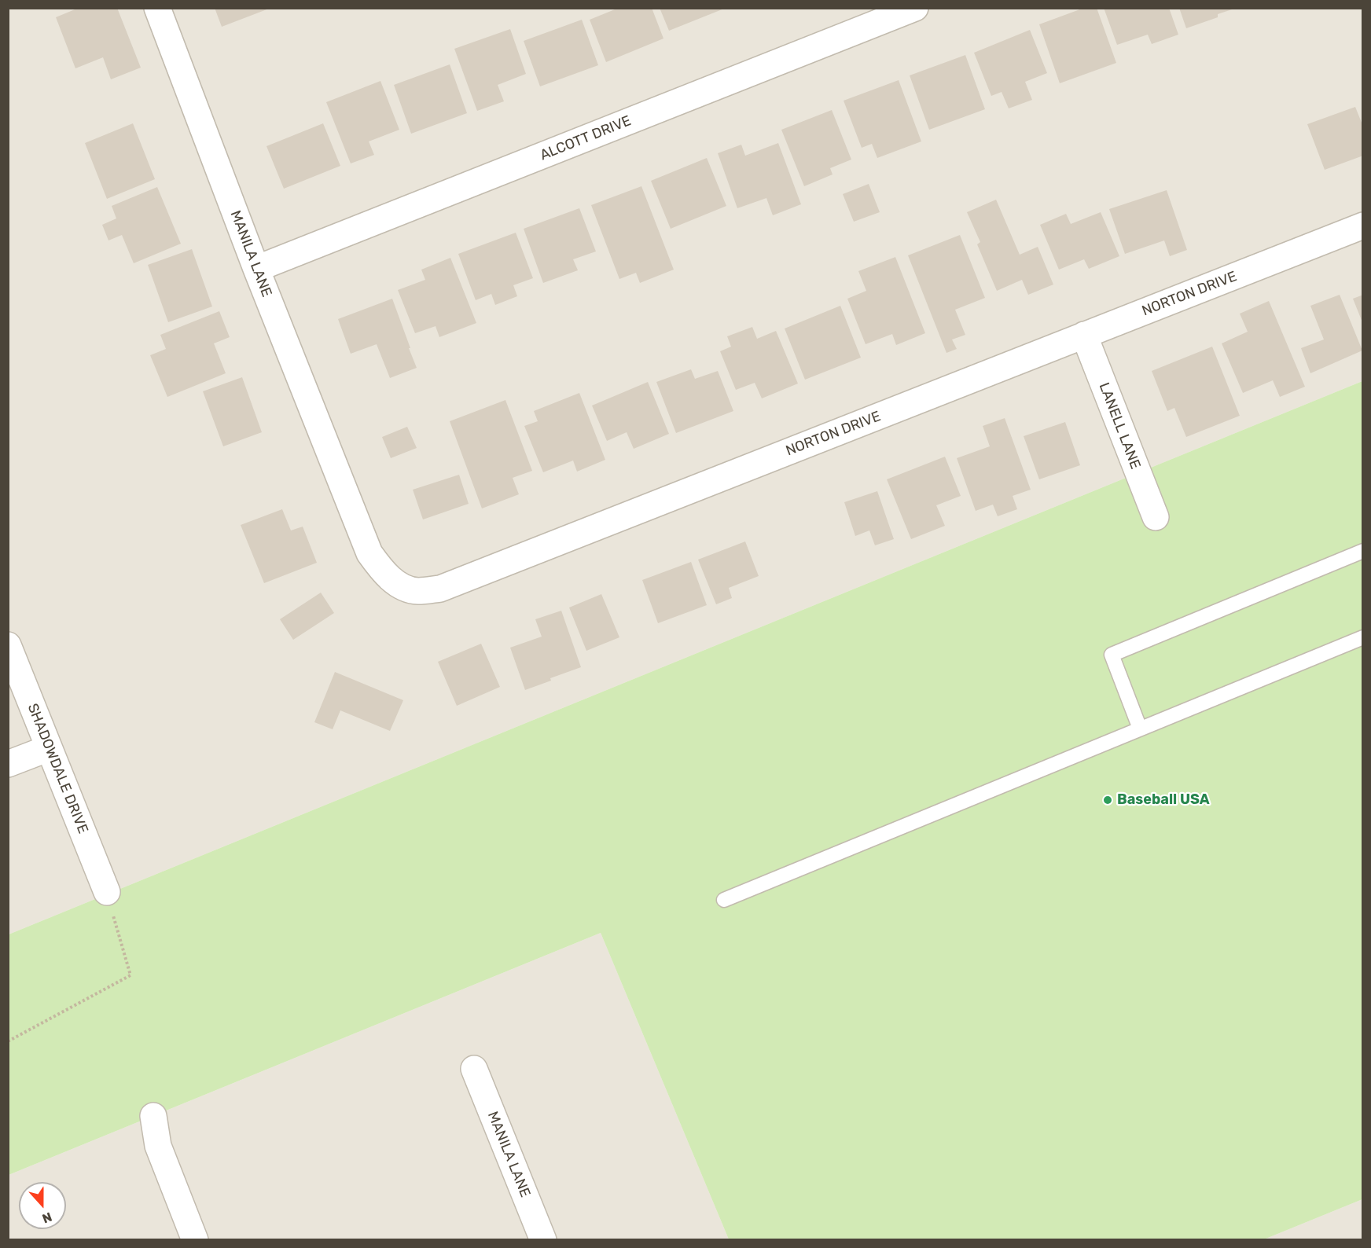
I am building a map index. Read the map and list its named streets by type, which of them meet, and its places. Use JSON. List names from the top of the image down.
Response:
{
  "streets": {
    "street": [
      "ALCOTT DRIVE",
      "MANILA LANE",
      "NORTON DRIVE",
      "LANELL LANE",
      "SHADOWDALE DRIVE"
    ]
  },
  "crossings": [
    ["ALCOTT DRIVE", "MANILA LANE"],
    ["MANILA LANE", "NORTON DRIVE"],
    ["NORTON DRIVE", "LANELL LANE"]
  ],
  "places": ["Baseball USA"],
  "north": "bottom"
}
